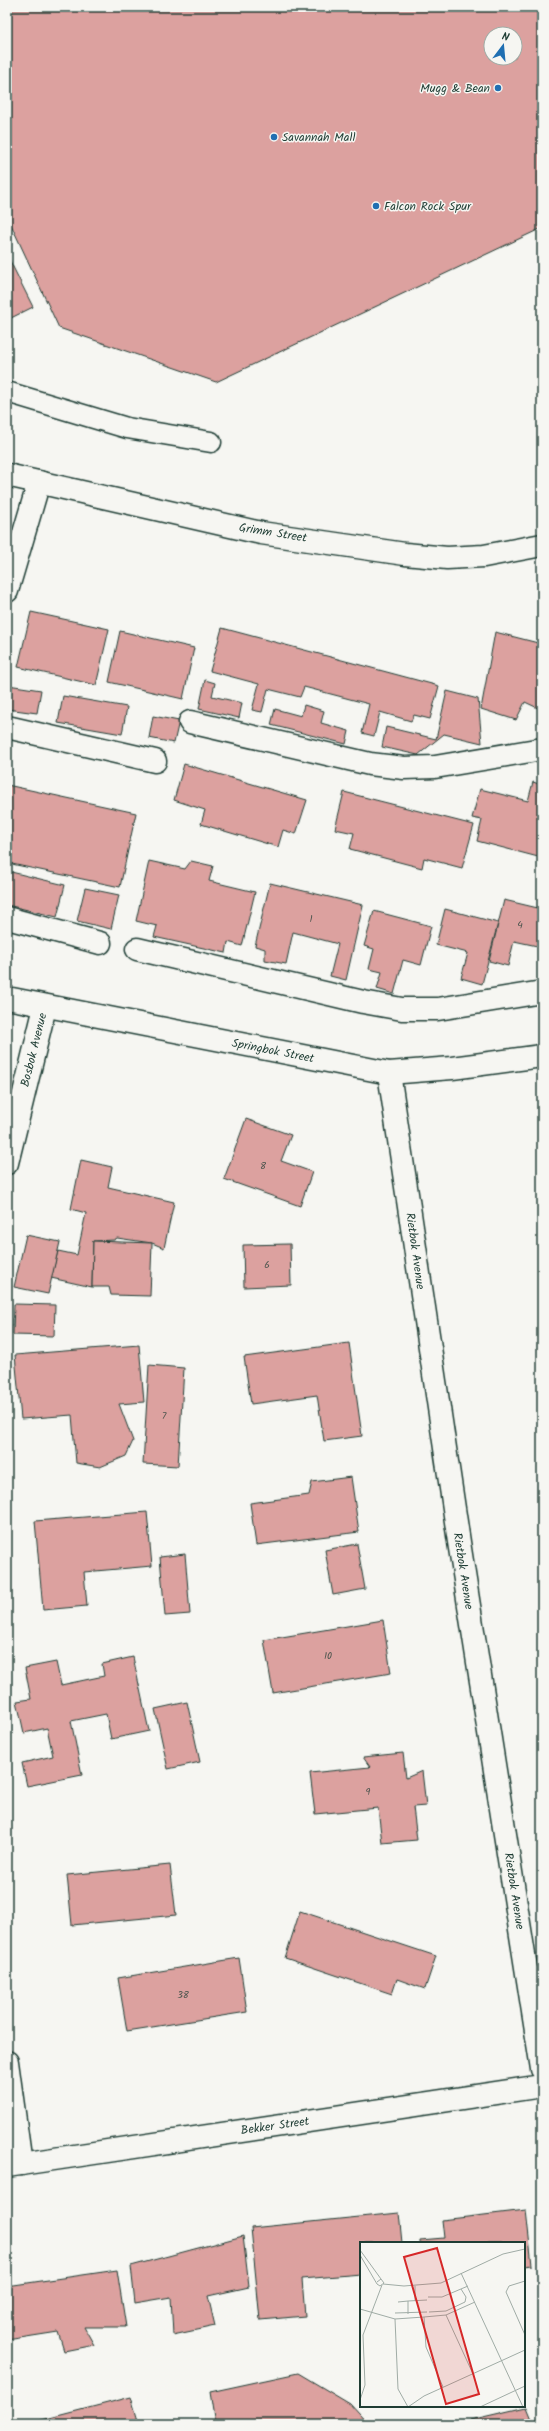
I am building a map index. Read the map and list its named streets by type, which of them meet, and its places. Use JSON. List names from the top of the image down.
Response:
{
  "streets": {
    "street": [
      "Grimm Street",
      "Bosbok Avenue",
      "Springbok Street",
      "Rietbok Avenue",
      "Bekker Street"
    ]
  },
  "crossings": [
    ["Bosbok Avenue", "Springbok Street"],
    ["Springbok Street", "Rietbok Avenue"]
  ],
  "places": ["Mugg & Bean", "Savannah Mall", "Falcon Rock Spur"],
  "house_numbers": [
    "1",
    "4",
    "8",
    "6",
    "7",
    "10",
    "9",
    "38"
  ],
  "north": "top"
}
